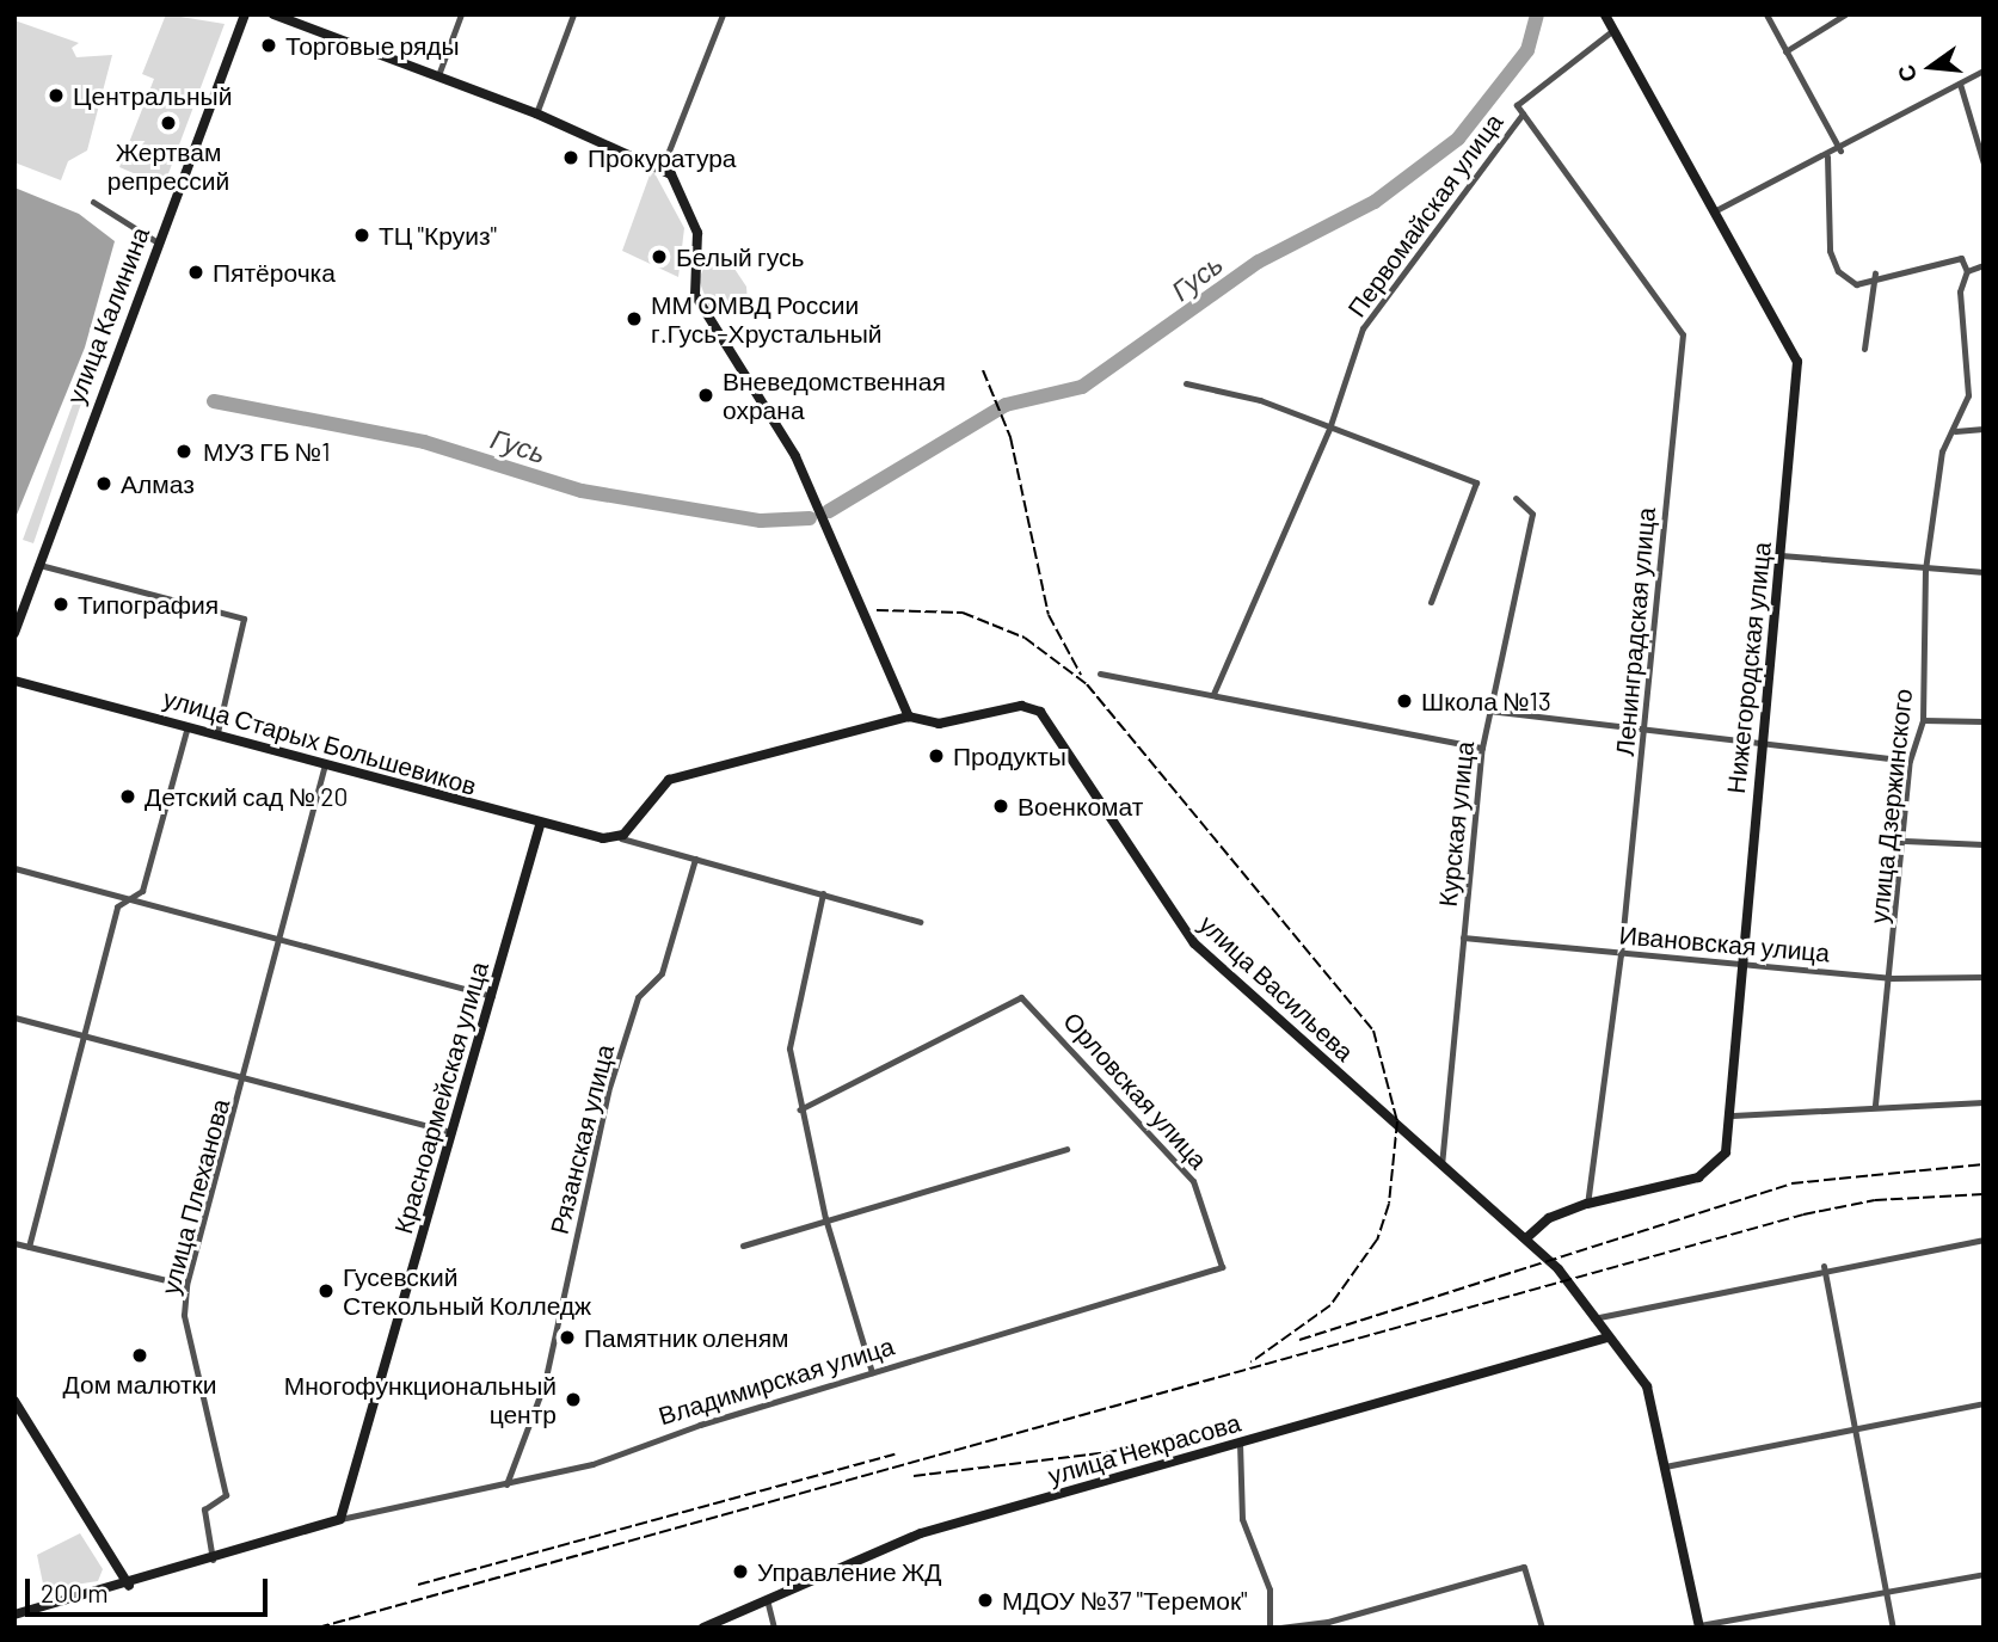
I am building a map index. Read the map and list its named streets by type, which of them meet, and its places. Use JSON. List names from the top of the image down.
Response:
{
  "streets": {
    "street": [
      "Первомайская улица",
      "улица Калинина",
      "Ленинградская улица",
      "Нижегородская улица",
      "улица Старых Большевиков",
      "улица Дзержинского",
      "Курская улица",
      "Ивановская улица",
      "улица Васильева",
      "Орловская улица",
      "Красноармейская улица",
      "Рязанская улица",
      "улица Плеханова",
      "Владимирская улица",
      "улица Некрасова"
    ]
  },
  "crossings": [
    ["Первомайская улица", "Ленинградская улица"],
    ["Первомайская улица", "Нижегородская улица"],
    ["Ленинградская улица", "Нижегородская улица"],
    ["Ленинградская улица", "Ивановская улица"],
    ["Нижегородская улица", "Ивановская улица"],
    ["Нижегородская улица", "улица Васильева"],
    ["улица Старых Большевиков", "Красноармейская улица"],
    ["улица Старых Большевиков", "Рязанская улица"],
    ["улица Старых Большевиков", "улица Плеханова"],
    ["улица Дзержинского", "Ивановская улица"],
    ["Курская улица", "Ивановская улица"],
    ["Курская улица", "улица Васильева"],
    ["улица Васильева", "улица Некрасова"],
    ["Орловская улица", "Владимирская улица"],
    ["Красноармейская улица", "Владимирская улица"],
    ["Рязанская улица", "Владимирская улица"]
  ],
  "water": ["Гусь"],
  "places": [
    "Торговые ряды",
    "Центральный",
    "Жертвам репрессий",
    "Прокуратура",
    "ТЦ \"Круиз\"",
    "Белый гусь",
    "Пятёрочка",
    "ММ ОМВД России г.Гусь–Хрустальный",
    "Вневедомственная охрана",
    "МУЗ ГБ №1",
    "Алмаз",
    "Типография",
    "Школа №13",
    "Продукты",
    "Детский сад № 20",
    "Военкомат",
    "Гусевский Стекольный Колледж",
    "Памятник оленям",
    "Дом малютки",
    "Многофункциональный центр",
    "Управление ЖД",
    "МДОУ №37 \"Теремок\""
  ],
  "scale_bar": "200 m",
  "north": "left"
}
